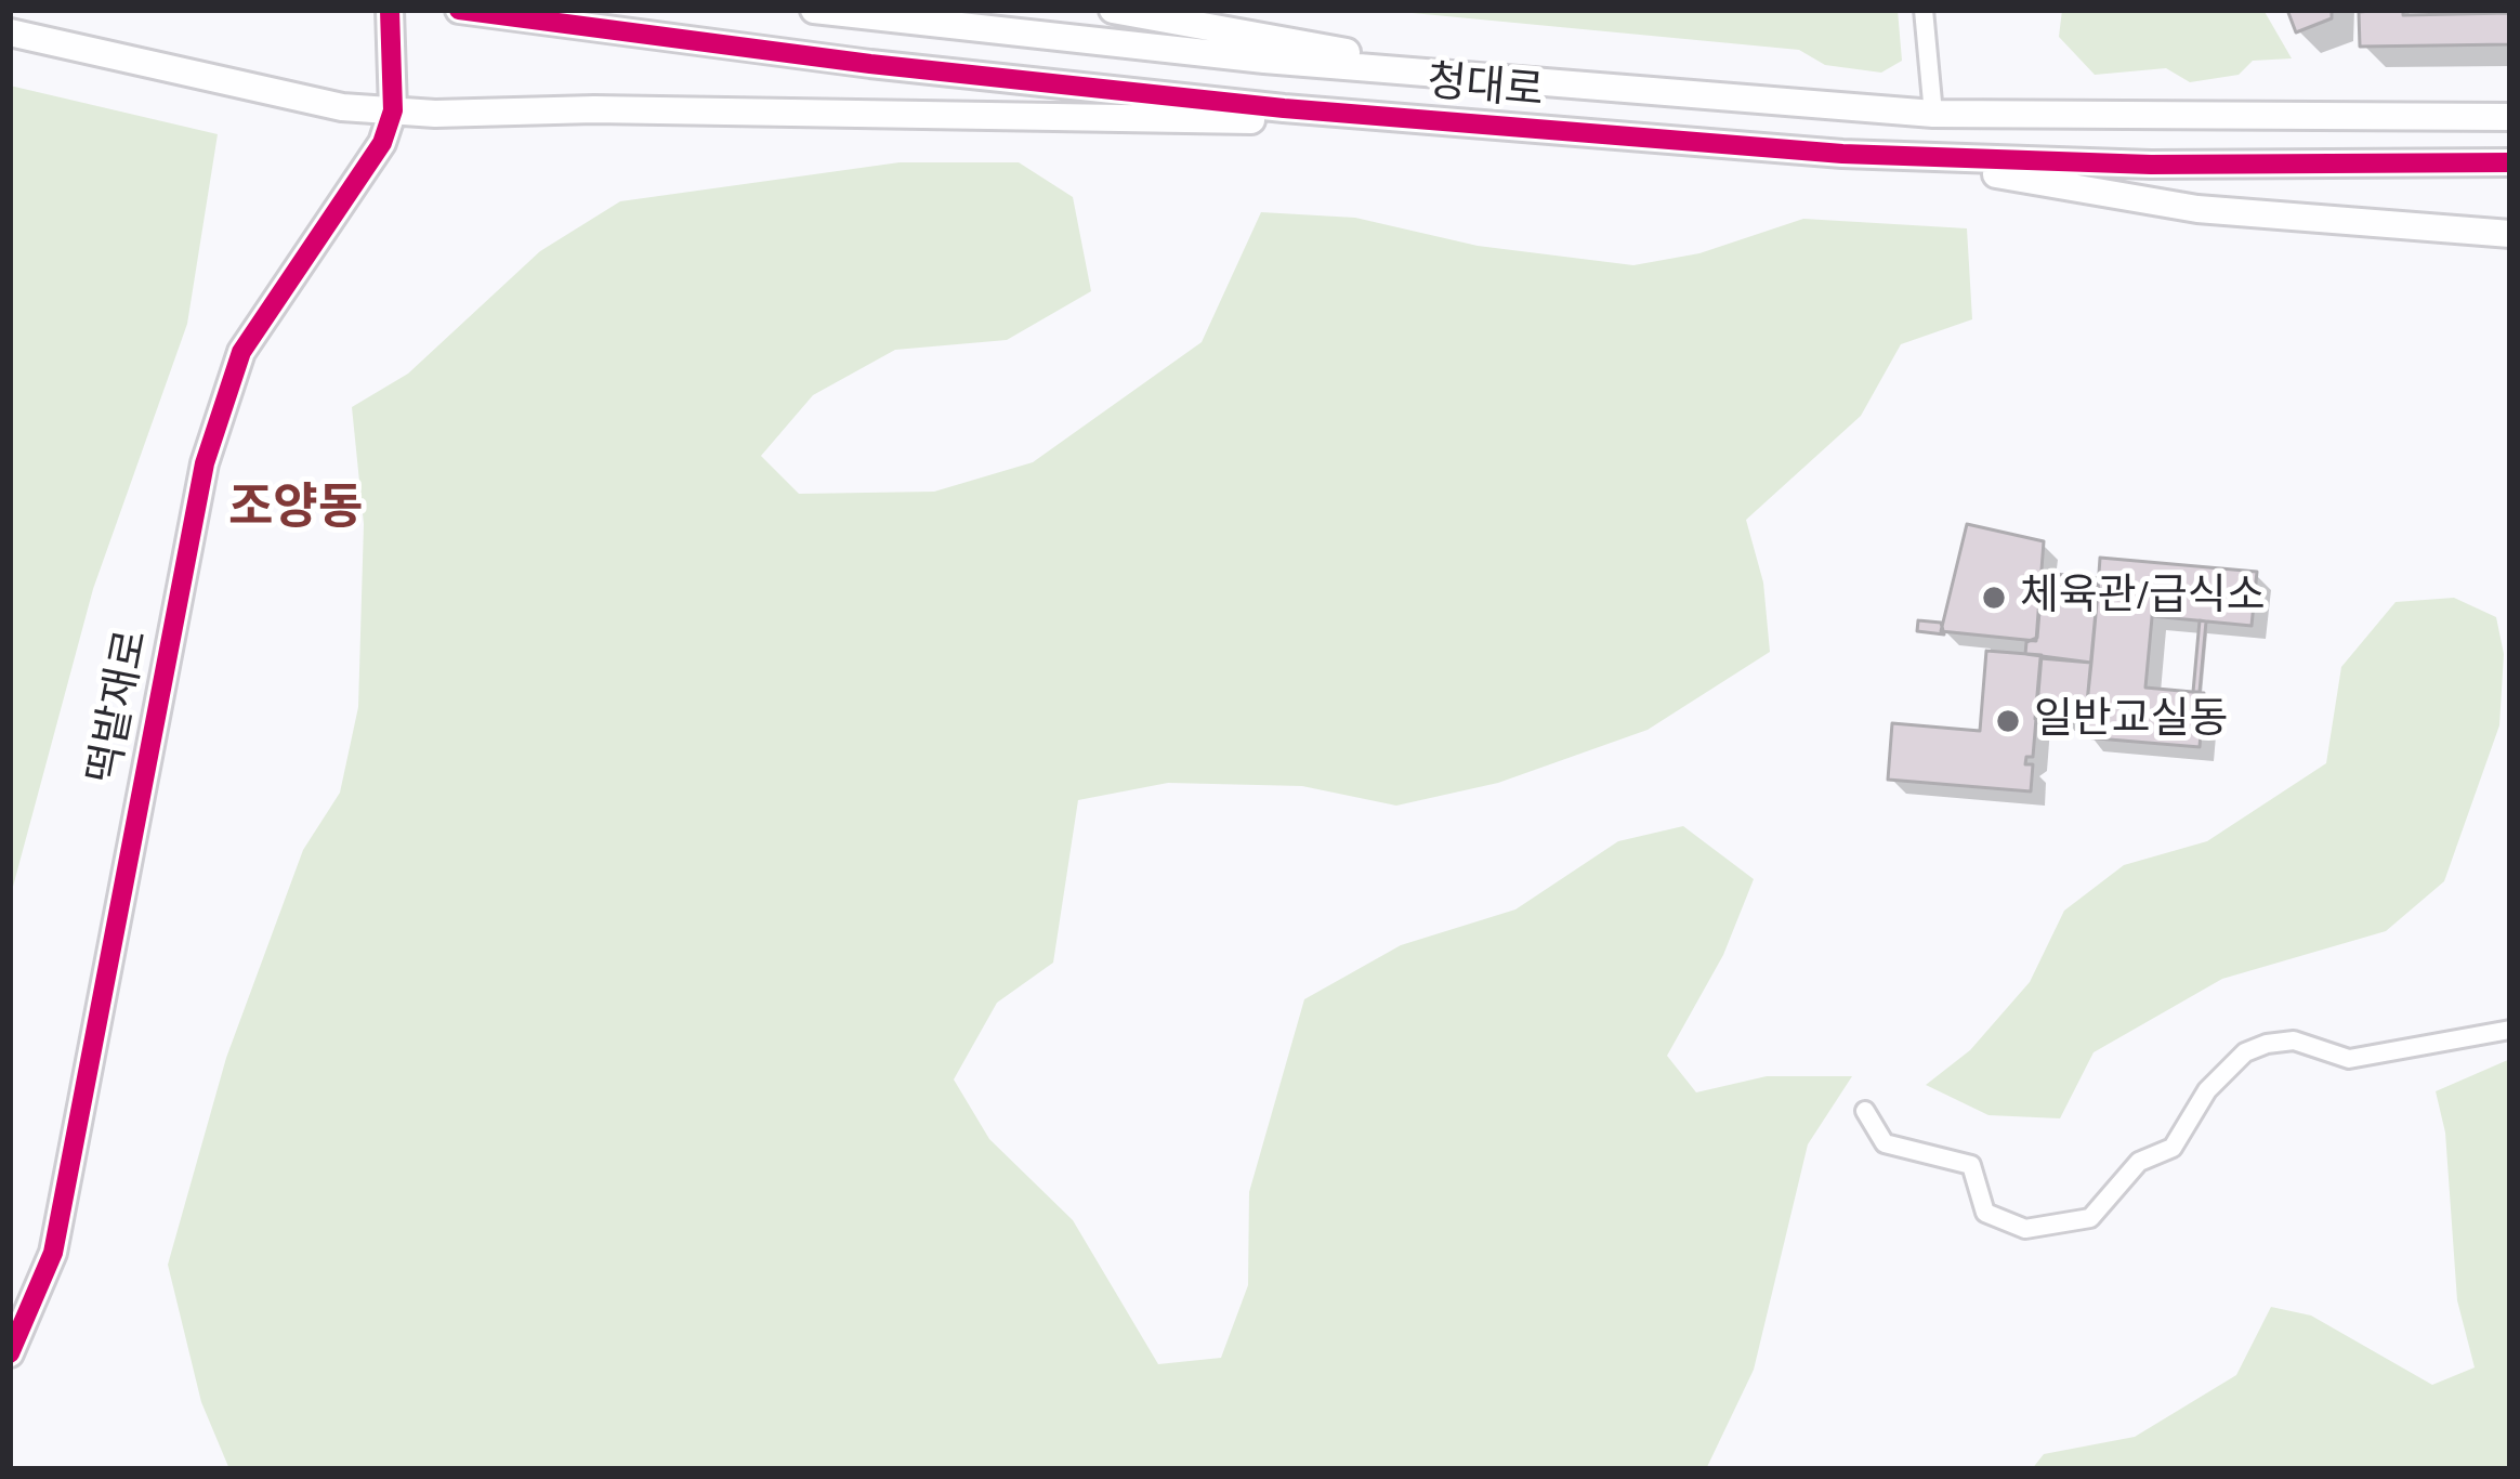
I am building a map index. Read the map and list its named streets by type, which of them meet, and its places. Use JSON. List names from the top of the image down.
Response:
{
  "streets": {
    "street": ["청대로", "떡밭재로"]
  },
  "districts": ["조양동"],
  "places": ["체육관/급식소", "일반교실동"]
}
